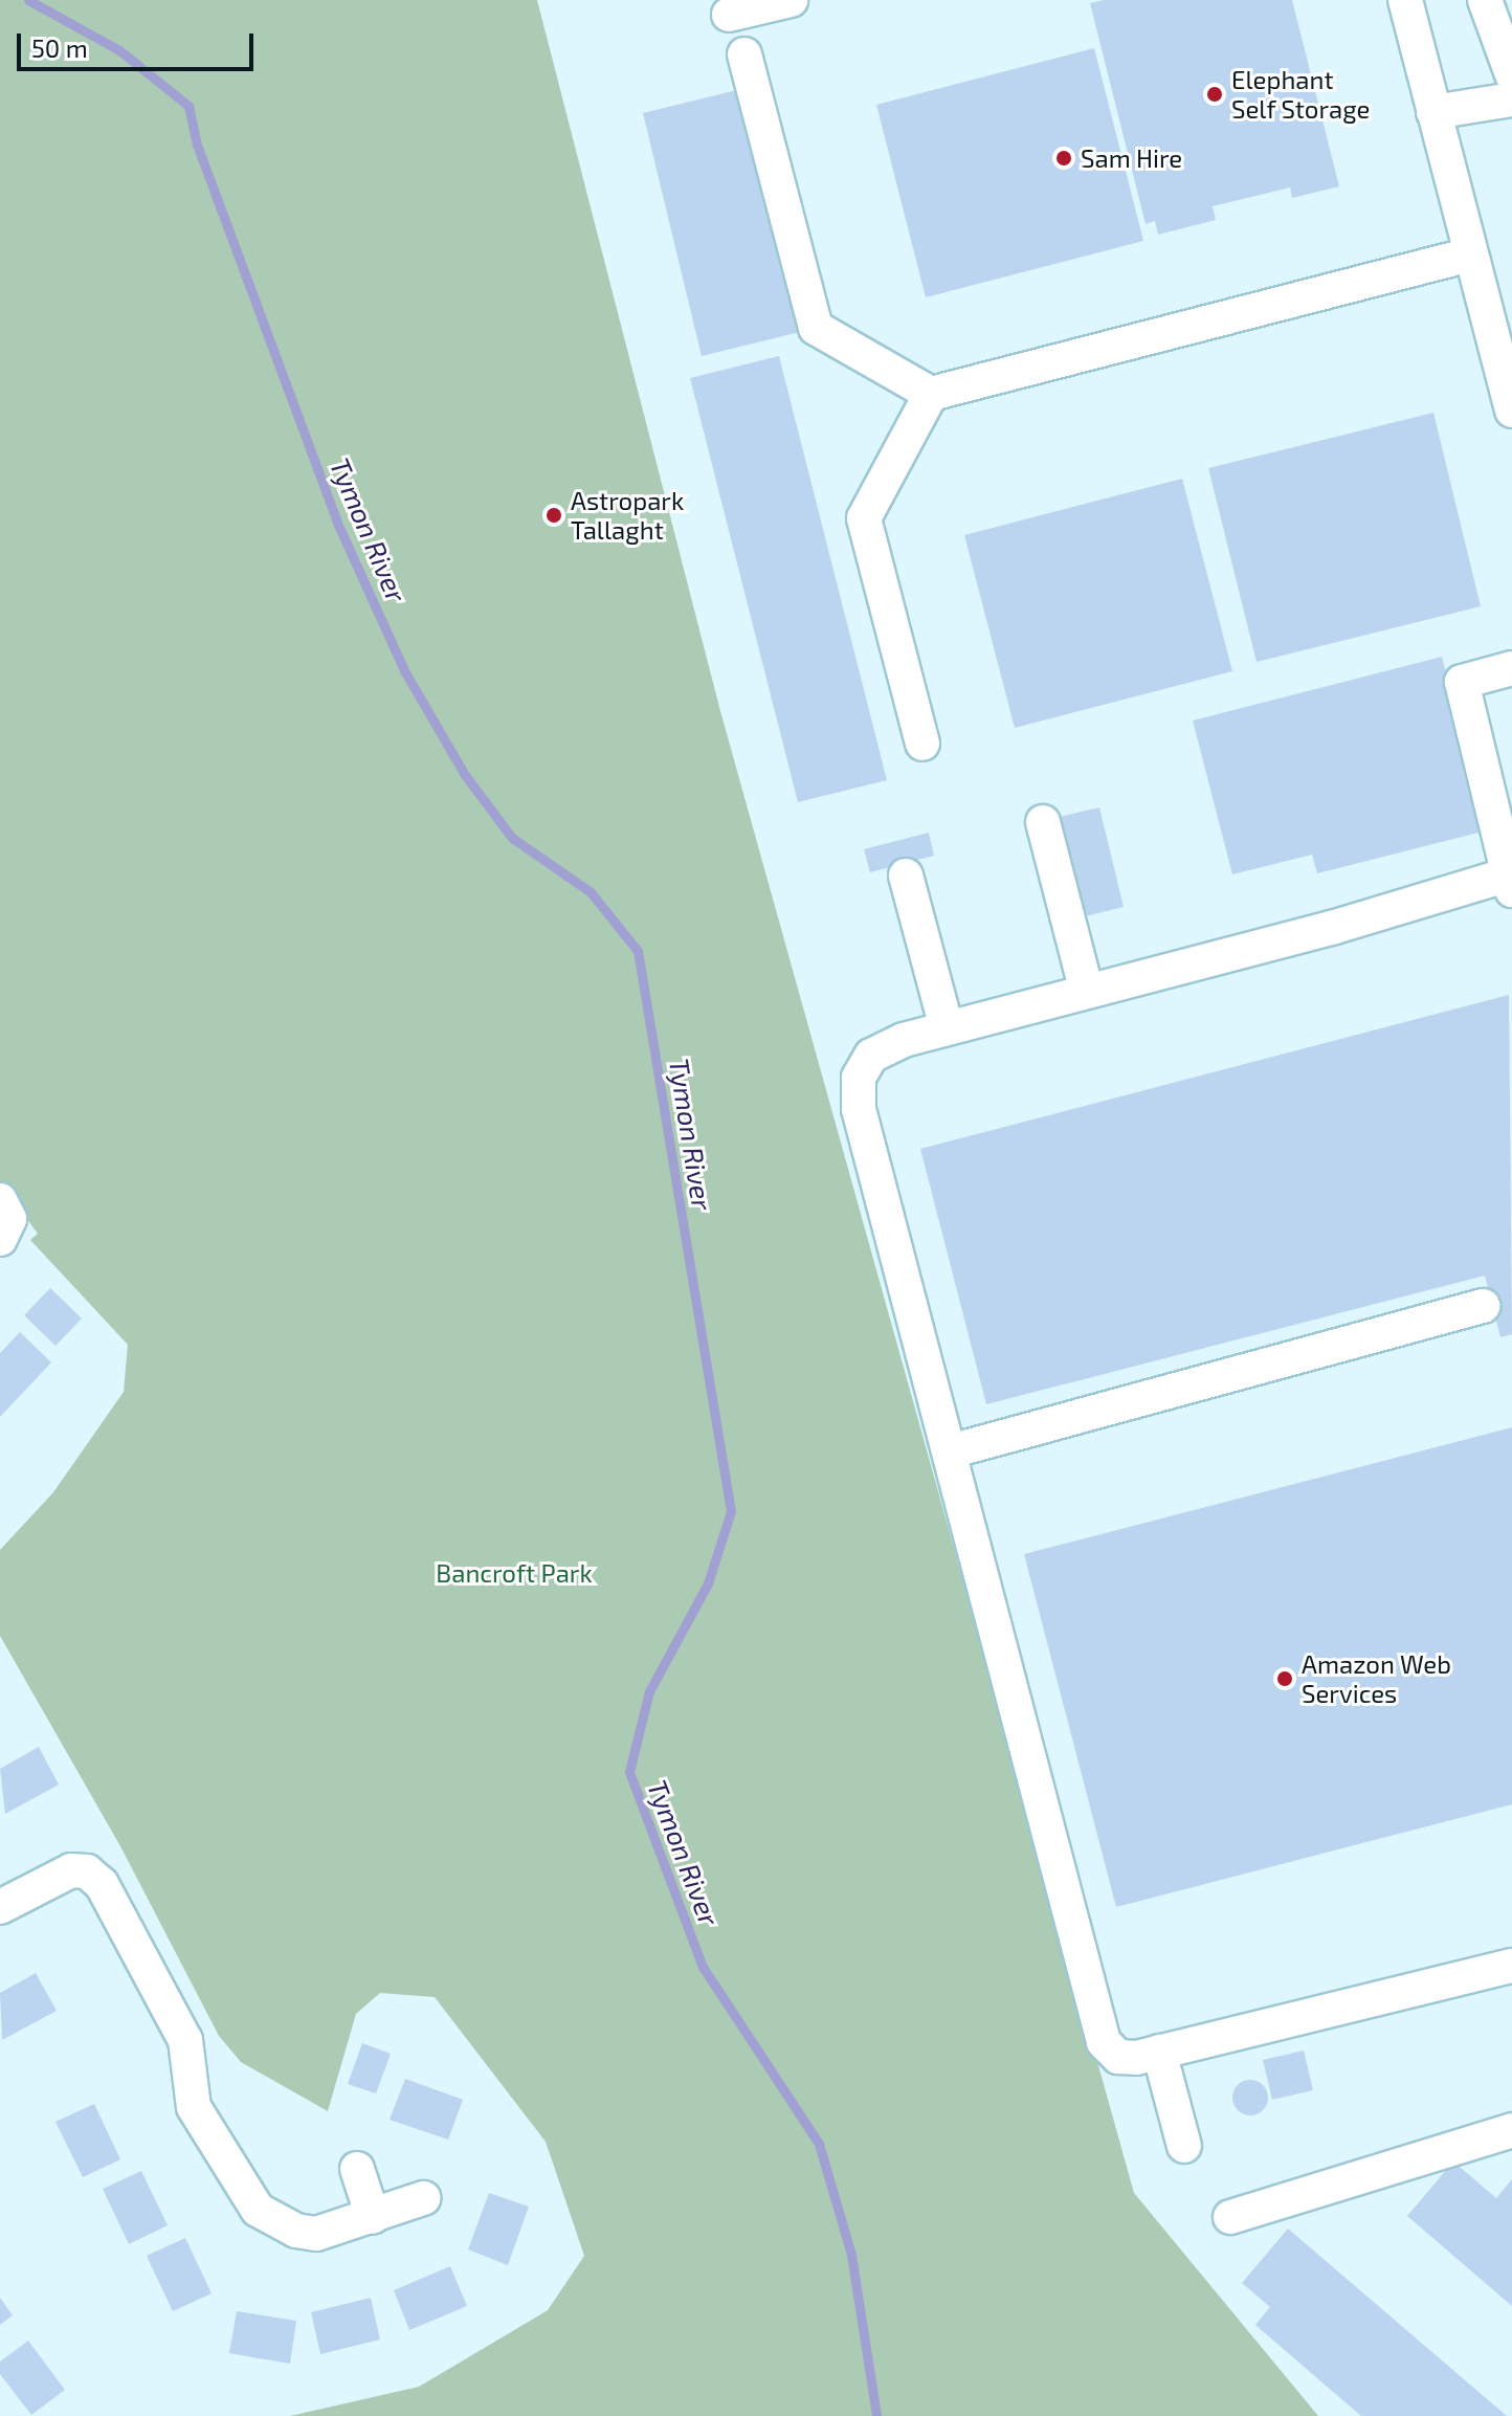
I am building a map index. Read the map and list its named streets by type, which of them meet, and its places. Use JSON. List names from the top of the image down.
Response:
{
  "water": ["Tymon River"],
  "parks": ["Bancroft Park"],
  "places": [
    "Elephant Self Storage",
    "Sam Hire",
    "Astropark Tallaght",
    "Amazon Web Services"
  ],
  "scale_bar": "50 m"
}
